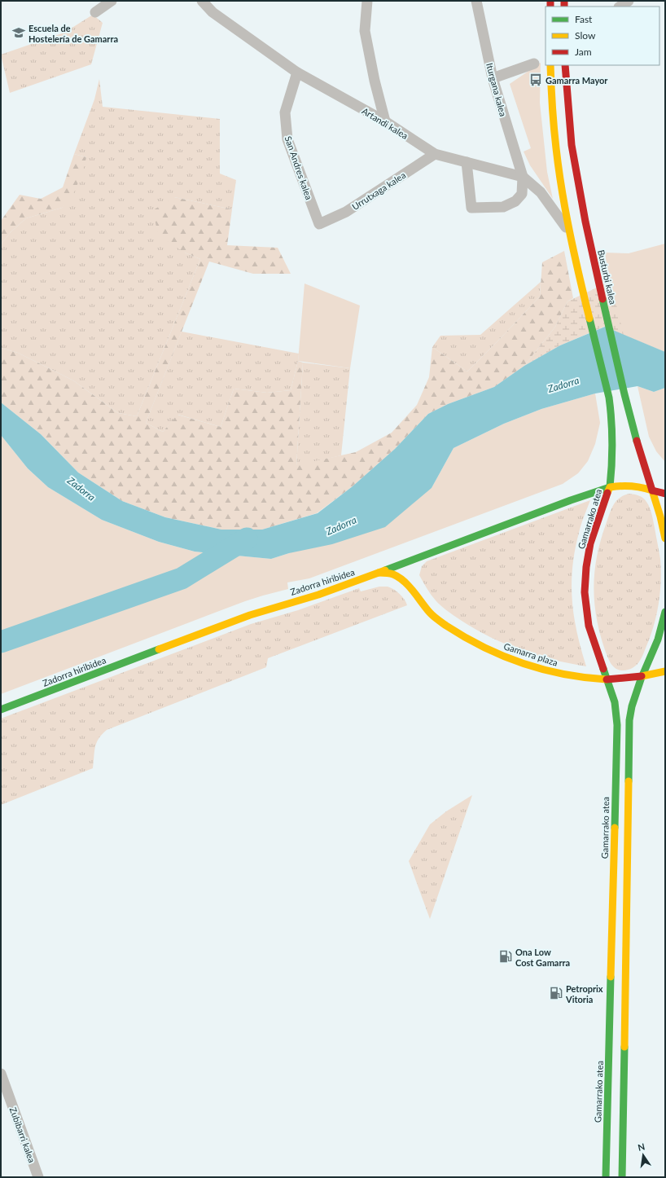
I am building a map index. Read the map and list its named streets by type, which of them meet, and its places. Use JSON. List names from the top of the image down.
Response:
{
  "streets": {
    "main road": [
      "Busturbi kalea",
      "Gamarrako atea",
      "Zadorra hiribidea",
      "Gamarra plaza"
    ],
    "street": [
      "Iturgana kalea",
      "Artandi kalea",
      "San Andres kalea",
      "Urrutxaga kalea",
      "Zubibarri kalea"
    ]
  },
  "crossings": [
    ["Iturgana kalea", "Artandi kalea"],
    ["Artandi kalea", "San Andres kalea"],
    ["Artandi kalea", "Urrutxaga kalea"],
    ["San Andres kalea", "Urrutxaga kalea"],
    ["Busturbi kalea", "Zadorra hiribidea"],
    ["Gamarrako atea", "Zadorra hiribidea"],
    ["Gamarrako atea", "Gamarra plaza"],
    ["Zadorra hiribidea", "Gamarra plaza"]
  ],
  "water": ["Zadorra"],
  "places": {
    "school or university": ["Escuela de Hostelería de Gamarra"],
    "bus stop": ["Gamarra Mayor"],
    "fuel station": ["Ona Low Cost Gamarra", "Petroprix Vitoria"]
  },
  "legend": ["Fast", "Slow", "Jam"],
  "north": "top"
}
